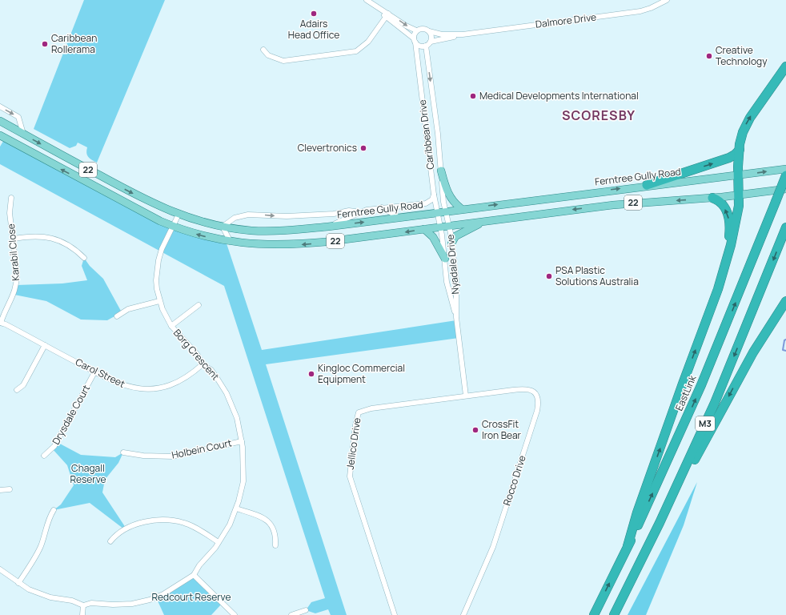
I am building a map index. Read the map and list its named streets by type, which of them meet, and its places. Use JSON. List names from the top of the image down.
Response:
{
  "streets": {
    "highway": ["EastLink", "M3"],
    "main road": ["22", "Ferntree Gully Road"],
    "street": [
      "Dalmore Drive",
      "Caribbean Drive",
      "Karabil Close",
      "Nyadale Drive",
      "Borg Crescent",
      "Carol Street",
      "Drysdale Court",
      "Jellico Drive",
      "Holbein Court",
      "Rocco Drive"
    ]
  },
  "crossings": [
    ["Dalmore Drive", "Caribbean Drive"],
    ["Caribbean Drive", "22"],
    ["Caribbean Drive", "Ferntree Gully Road"],
    ["Caribbean Drive", "Nyadale Drive"],
    ["22", "Nyadale Drive"],
    ["22", "Borg Crescent"],
    ["Ferntree Gully Road", "Nyadale Drive"],
    ["Ferntree Gully Road", "Borg Crescent"],
    ["Karabil Close", "Carol Street"],
    ["Nyadale Drive", "Jellico Drive"],
    ["Nyadale Drive", "Rocco Drive"],
    ["Borg Crescent", "Carol Street"],
    ["Borg Crescent", "Holbein Court"],
    ["Carol Street", "Drysdale Court"],
    ["Jellico Drive", "Rocco Drive"]
  ],
  "districts": ["SCORESBY"],
  "parks": ["Chagall Reserve", "Redcourt Reserve"],
  "places": [
    "Adairs Head Office",
    "Caribbean Rollerama",
    "Creative Technology",
    "Medical Developments International",
    "Clevertronics",
    "PSA Plastic Solutions Australia",
    "Kingloc Commercial Equipment",
    "CrossFit Iron Bear"
  ]
}
